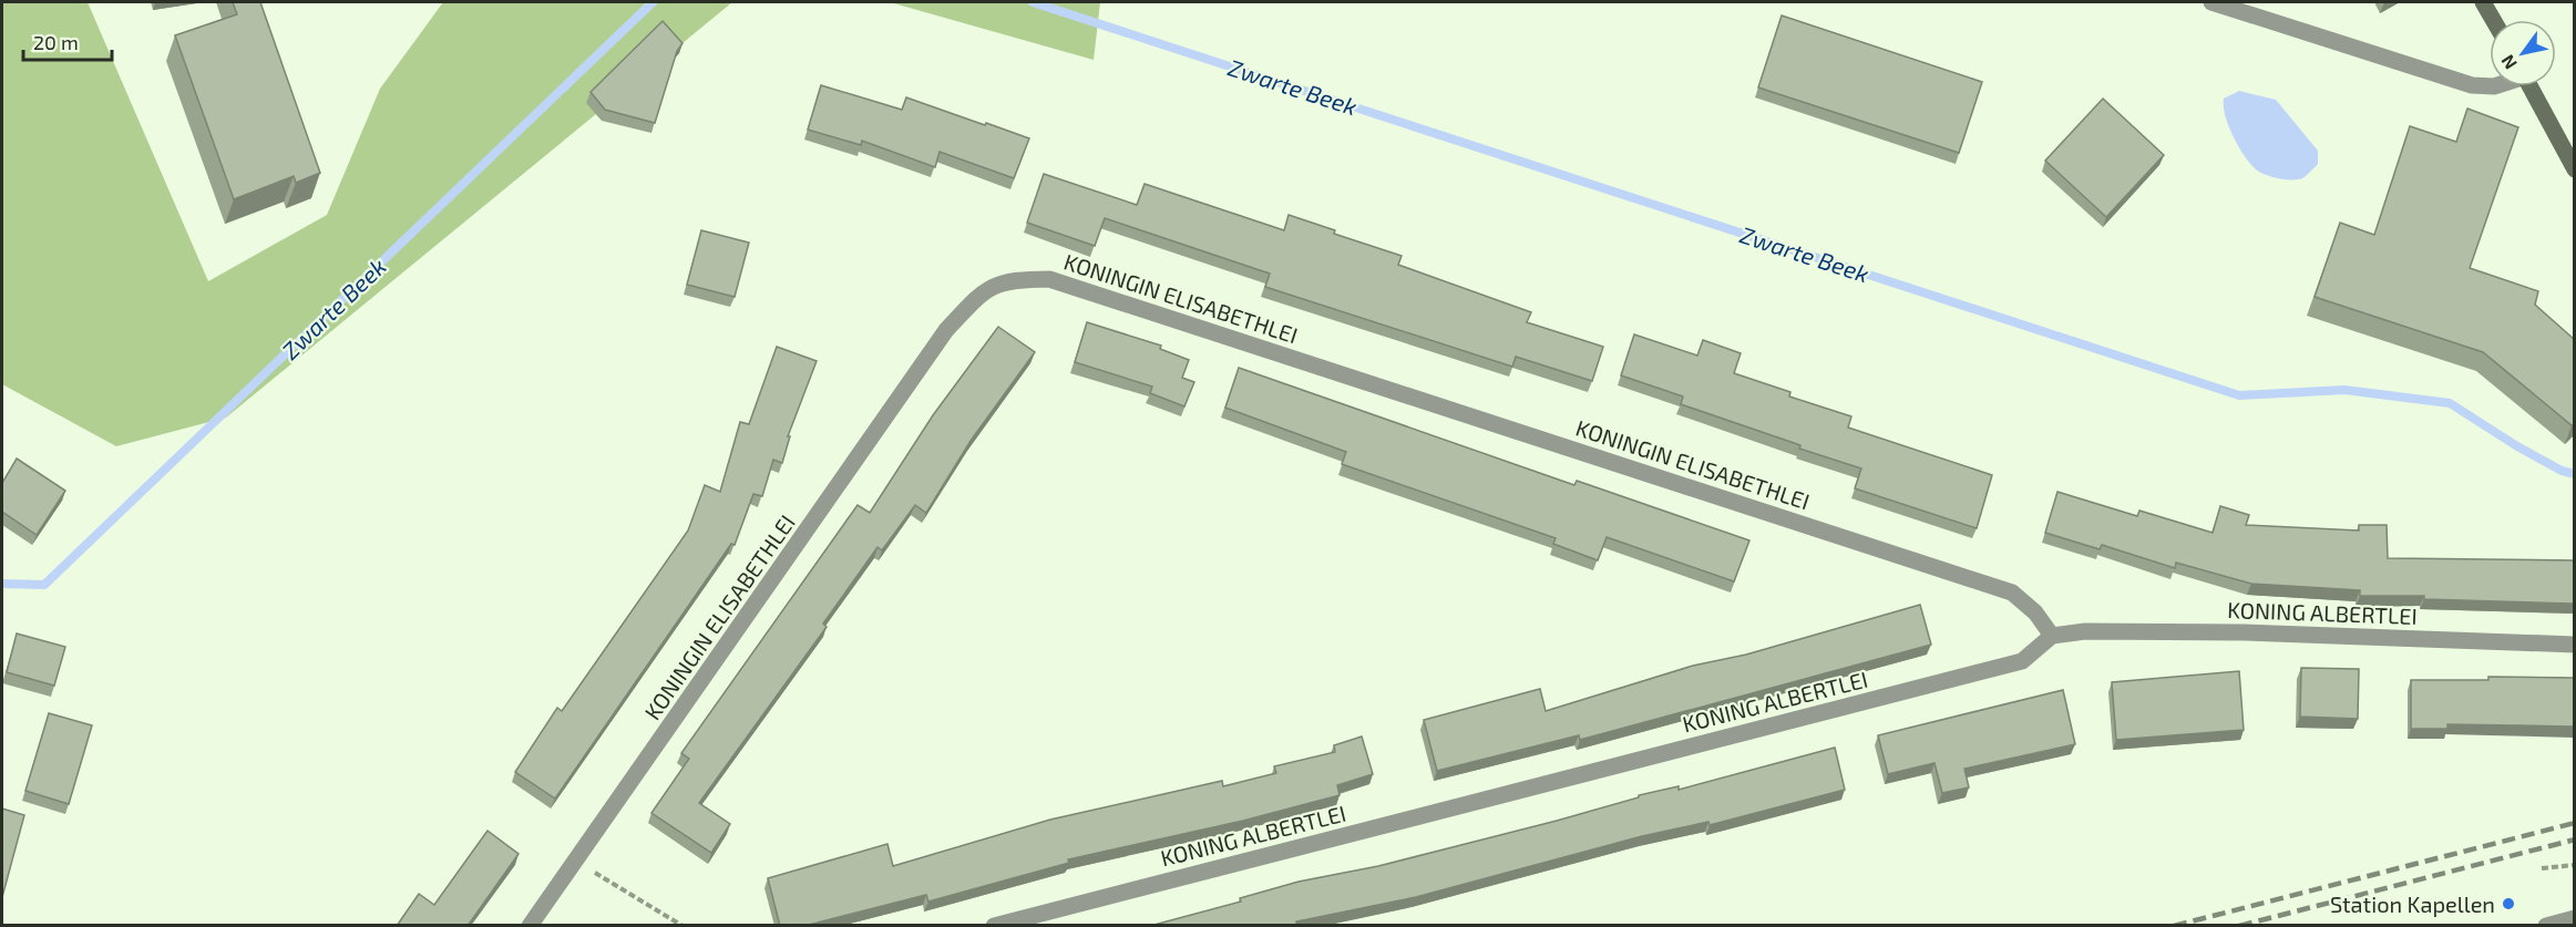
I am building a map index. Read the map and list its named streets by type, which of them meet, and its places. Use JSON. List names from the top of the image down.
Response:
{
  "streets": {
    "street": ["KONINGIN ELISABETHLEI", "KONING ALBERTLEI"]
  },
  "crossings": [
    ["KONINGIN ELISABETHLEI", "KONING ALBERTLEI"]
  ],
  "water": ["Zwarte Beek"],
  "places": ["Station Kapellen"],
  "scale_bar": "20 m",
  "north": "bottom left"
}
